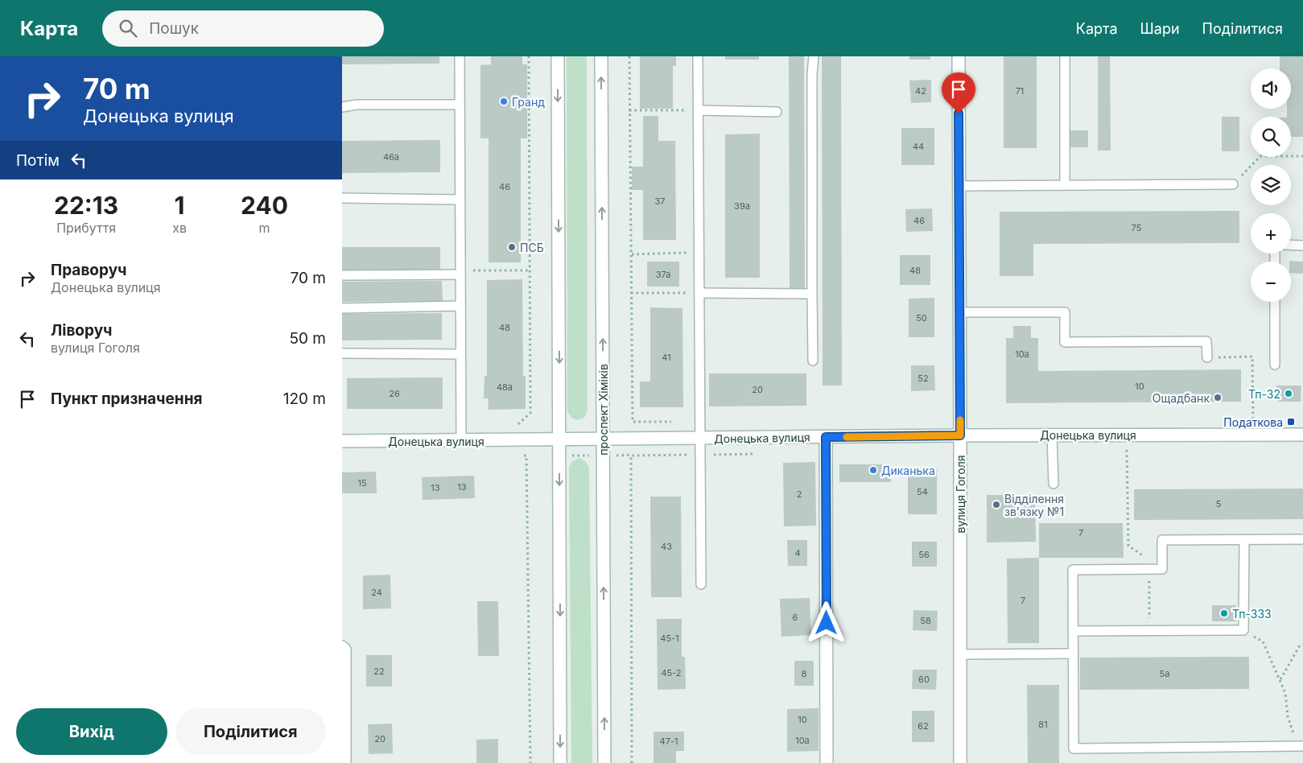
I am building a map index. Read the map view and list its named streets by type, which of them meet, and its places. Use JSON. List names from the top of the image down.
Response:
{
  "streets": {
    "street": ["проспект Хіміків", "Донецька вулиця", "вулиця Гоголя"]
  },
  "crossings": [
    ["проспект Хіміків", "Донецька вулиця"],
    ["Донецька вулиця", "вулиця Гоголя"]
  ],
  "places": {
    "other": [
      "Гранд",
      "ПСБ",
      "Тп-32",
      "Ощадбанк",
      "Диканька",
      "Відділення зв'язку №1",
      "Тп-333"
    ],
    "transit": ["Податкова"]
  },
  "house_numbers": [
    "42",
    "71",
    "44",
    "46а",
    "46",
    "37",
    "39а",
    "46",
    "75",
    "48",
    "37а",
    "50",
    "48",
    "10а",
    "41",
    "52",
    "10",
    "48а",
    "20",
    "26",
    "15",
    "13",
    "13",
    "54",
    "2",
    "5",
    "7",
    "43",
    "4",
    "56",
    "24",
    "7",
    "6",
    "58",
    "45-1",
    "22",
    "45-2",
    "8",
    "5а",
    "60",
    "10",
    "81",
    "62",
    "20",
    "10а",
    "47-1"
  ],
  "page": {
    "header": "Карта",
    "search": "Пошук",
    "nav": ["Карта", "Шари", "Поділитися"],
    "turn": ["70 m", "Донецька вулиця"],
    "map_buttons": ["+", "−"],
    "then": "Потім",
    "eta": [
      "22:13",
      "Прибуття",
      "1",
      "хв",
      "240",
      "m"
    ],
    "list": [
      {
        "name": "Праворуч",
        "note": "Донецька вулиця",
        "value": "70 m"
      },
      {
        "name": "Ліворуч",
        "note": "вулиця Гоголя",
        "value": "50 m"
      },
      {
        "name": "Пункт призначення",
        "value": "120 m"
      }
    ],
    "buttons": ["Вихід", "Поділитися"]
  }
}
